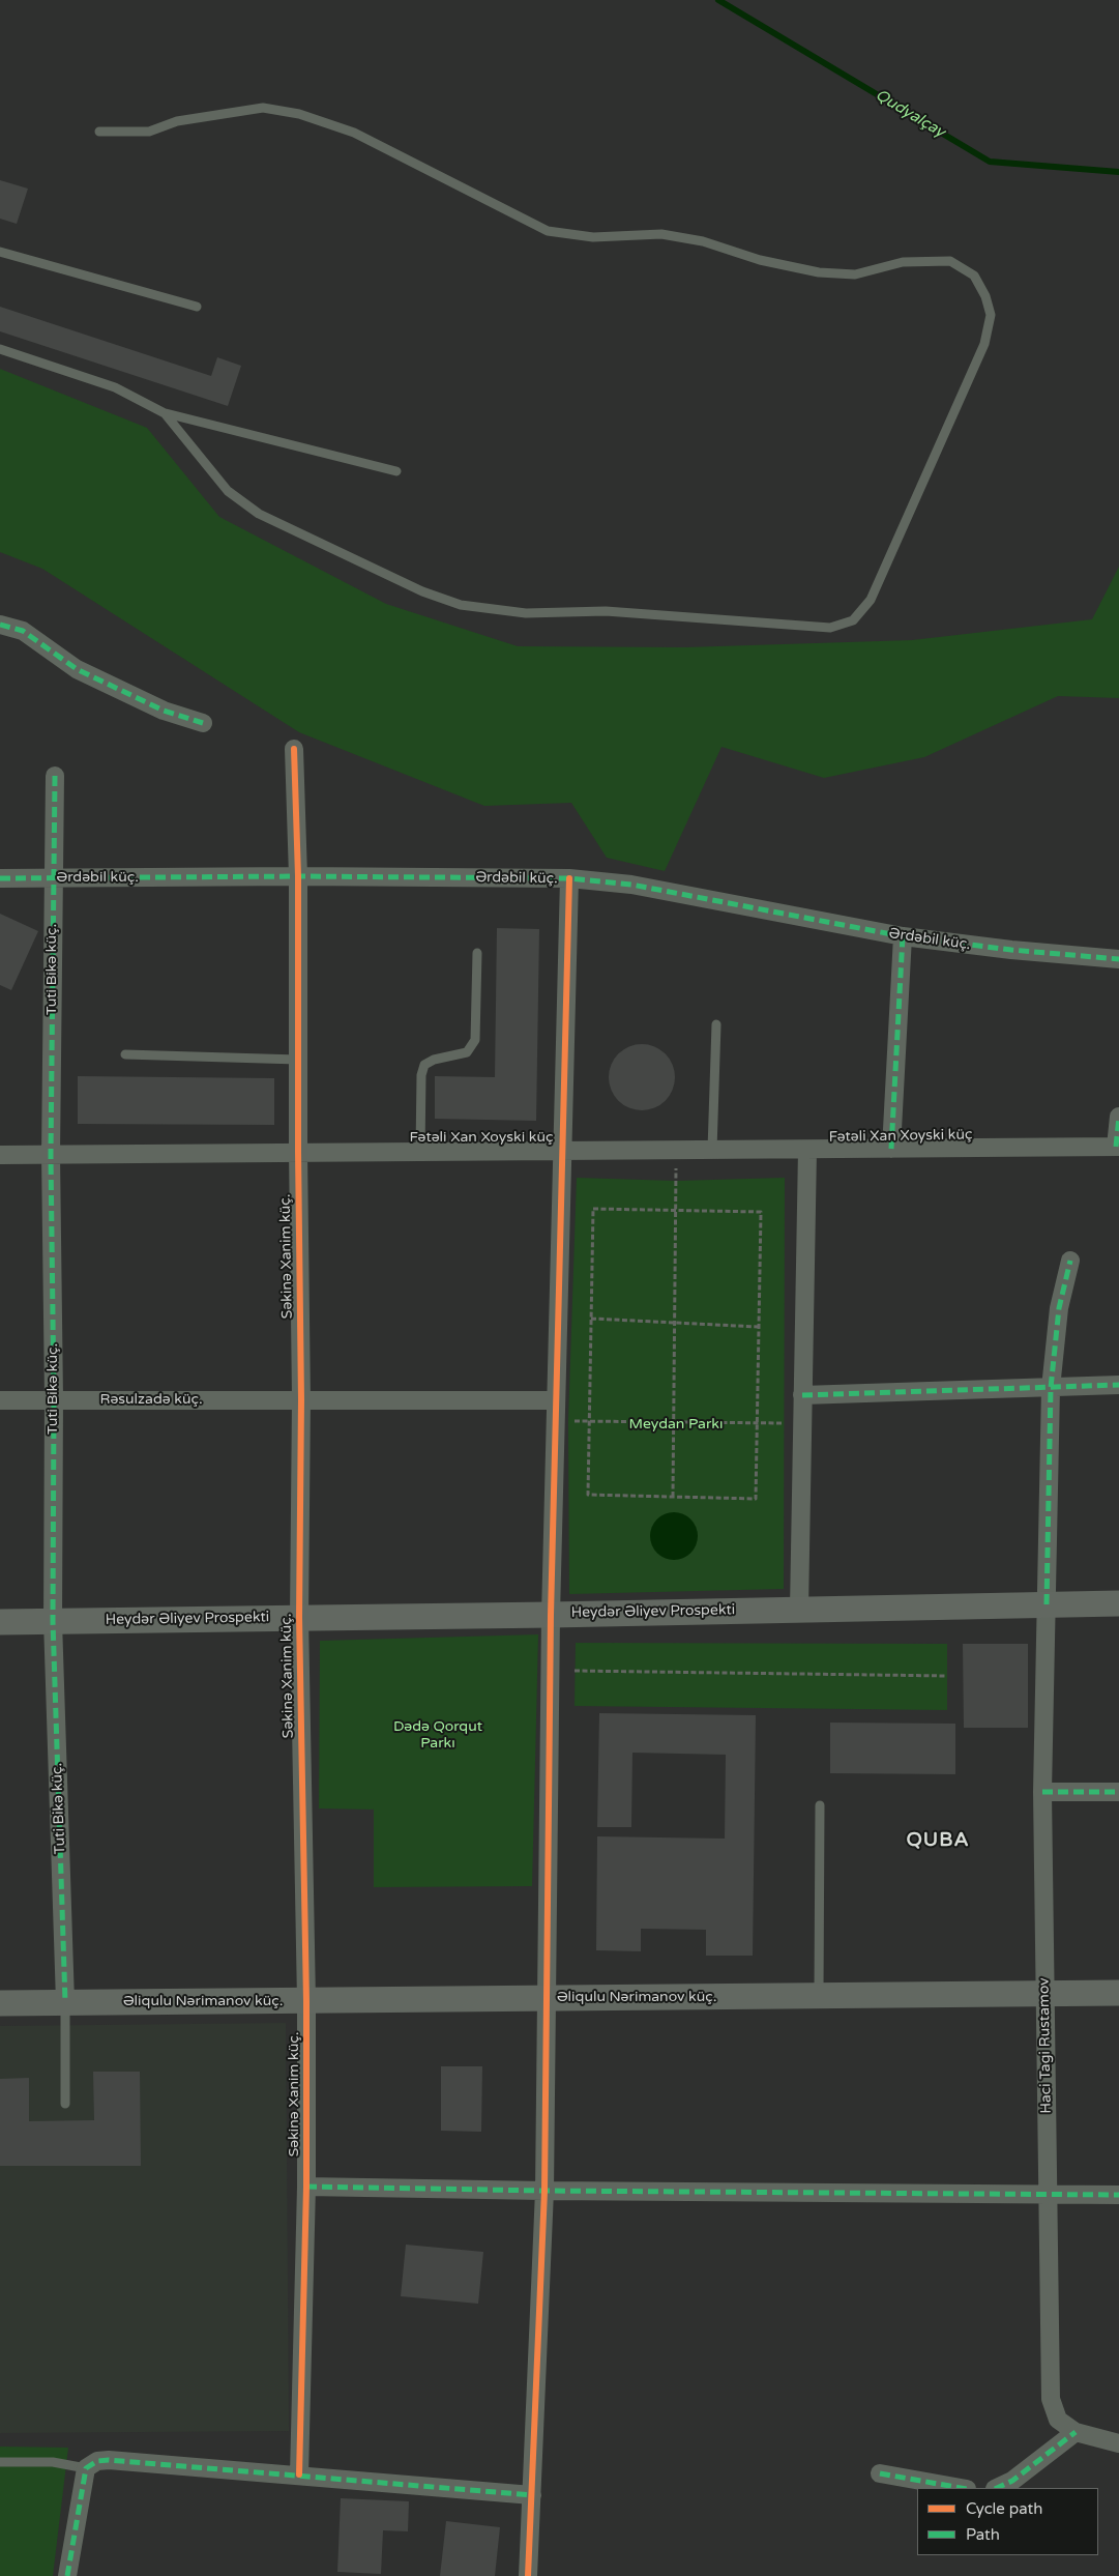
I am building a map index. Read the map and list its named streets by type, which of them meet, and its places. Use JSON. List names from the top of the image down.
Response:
{
  "streets": {
    "street": [
      "Ərdəbil küç.",
      "Tuti Bikə küç.",
      "Fətəli Xan Xoyski küç",
      "Səkinə Xanim küç.",
      "Rəsulzadə küç.",
      "Heydər Əliyev Prospekti",
      "Əliqulu Nərimanov küç.",
      "Haci Tagi Rustamov"
    ]
  },
  "crossings": [
    ["Ərdəbil küç.", "Tuti Bikə küç."],
    ["Ərdəbil küç.", "Səkinə Xanim küç."],
    ["Tuti Bikə küç.", "Fətəli Xan Xoyski küç"],
    ["Tuti Bikə küç.", "Rəsulzadə küç."],
    ["Tuti Bikə küç.", "Heydər Əliyev Prospekti"],
    ["Tuti Bikə küç.", "Əliqulu Nərimanov küç."],
    ["Fətəli Xan Xoyski küç", "Səkinə Xanim küç."],
    ["Səkinə Xanim küç.", "Rəsulzadə küç."],
    ["Səkinə Xanim küç.", "Heydər Əliyev Prospekti"],
    ["Səkinə Xanim küç.", "Əliqulu Nərimanov küç."],
    ["Heydər Əliyev Prospekti", "Haci Tagi Rustamov"],
    ["Əliqulu Nərimanov küç.", "Haci Tagi Rustamov"]
  ],
  "districts": ["QUBA"],
  "water": ["Qudyalçay"],
  "parks": ["Meydan Parkı", "Dədə Qorqut Parkı"],
  "legend": ["Cycle path", "Path"]
}
